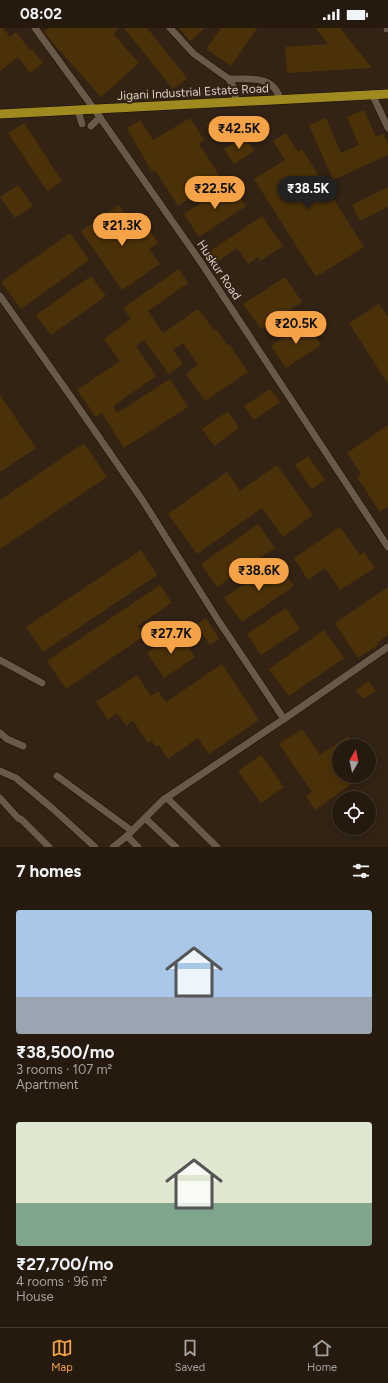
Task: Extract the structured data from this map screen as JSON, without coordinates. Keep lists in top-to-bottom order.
{
  "streets": {
    "main road": ["Jigani Industrial Estate Road"],
    "street": ["Huskur Road"]
  },
  "crossings": [
    ["Jigani Industrial Estate Road", "Huskur Road"]
  ],
  "north": "top",
  "page": {
    "status": "08:02",
    "price": [
      "₹42.5K",
      "₹22.5K",
      "₹38.5K",
      "₹21.3K",
      "₹20.5K",
      "₹38.6K",
      "₹27.7K"
    ],
    "heading": "7 homes",
    "list": [
      {
        "name": "₹38,500/mo",
        "note": "3 rooms · 107 m² · Apartment"
      },
      {
        "name": "₹27,700/mo",
        "note": "4 rooms · 96 m² · House"
      }
    ],
    "tabs": ["Map", "Saved", "Home"]
  }
}
